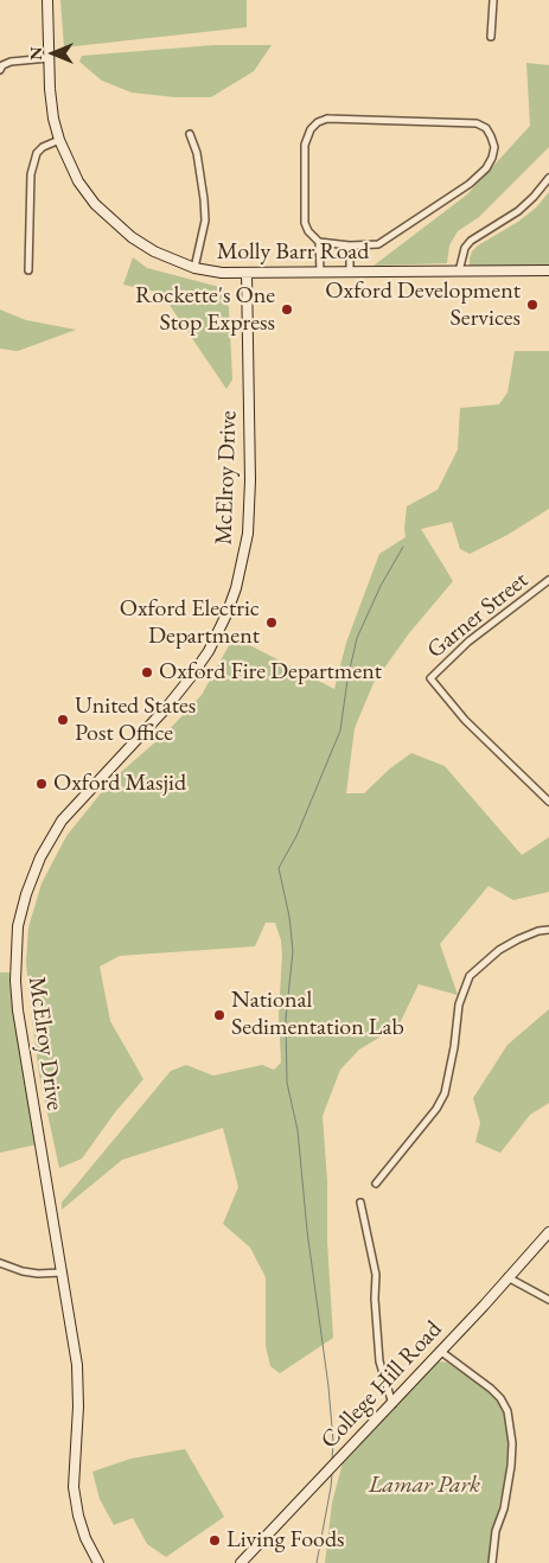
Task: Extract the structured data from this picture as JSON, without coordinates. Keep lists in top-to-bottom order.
{
  "streets": {
    "street": [
      "Molly Barr Road",
      "McElroy Drive",
      "Garner Street",
      "College Hill Road"
    ]
  },
  "crossings": [
    ["Molly Barr Road", "McElroy Drive"]
  ],
  "parks": ["Lamar Park"],
  "places": [
    "Oxford Development Services",
    "Rockette's One Stop Express",
    "Oxford Electric Department",
    "Oxford Fire Department",
    "United States Post Office",
    "Oxford Masjid",
    "National Sedimentation Lab",
    "Living Foods"
  ],
  "north": "left"
}
